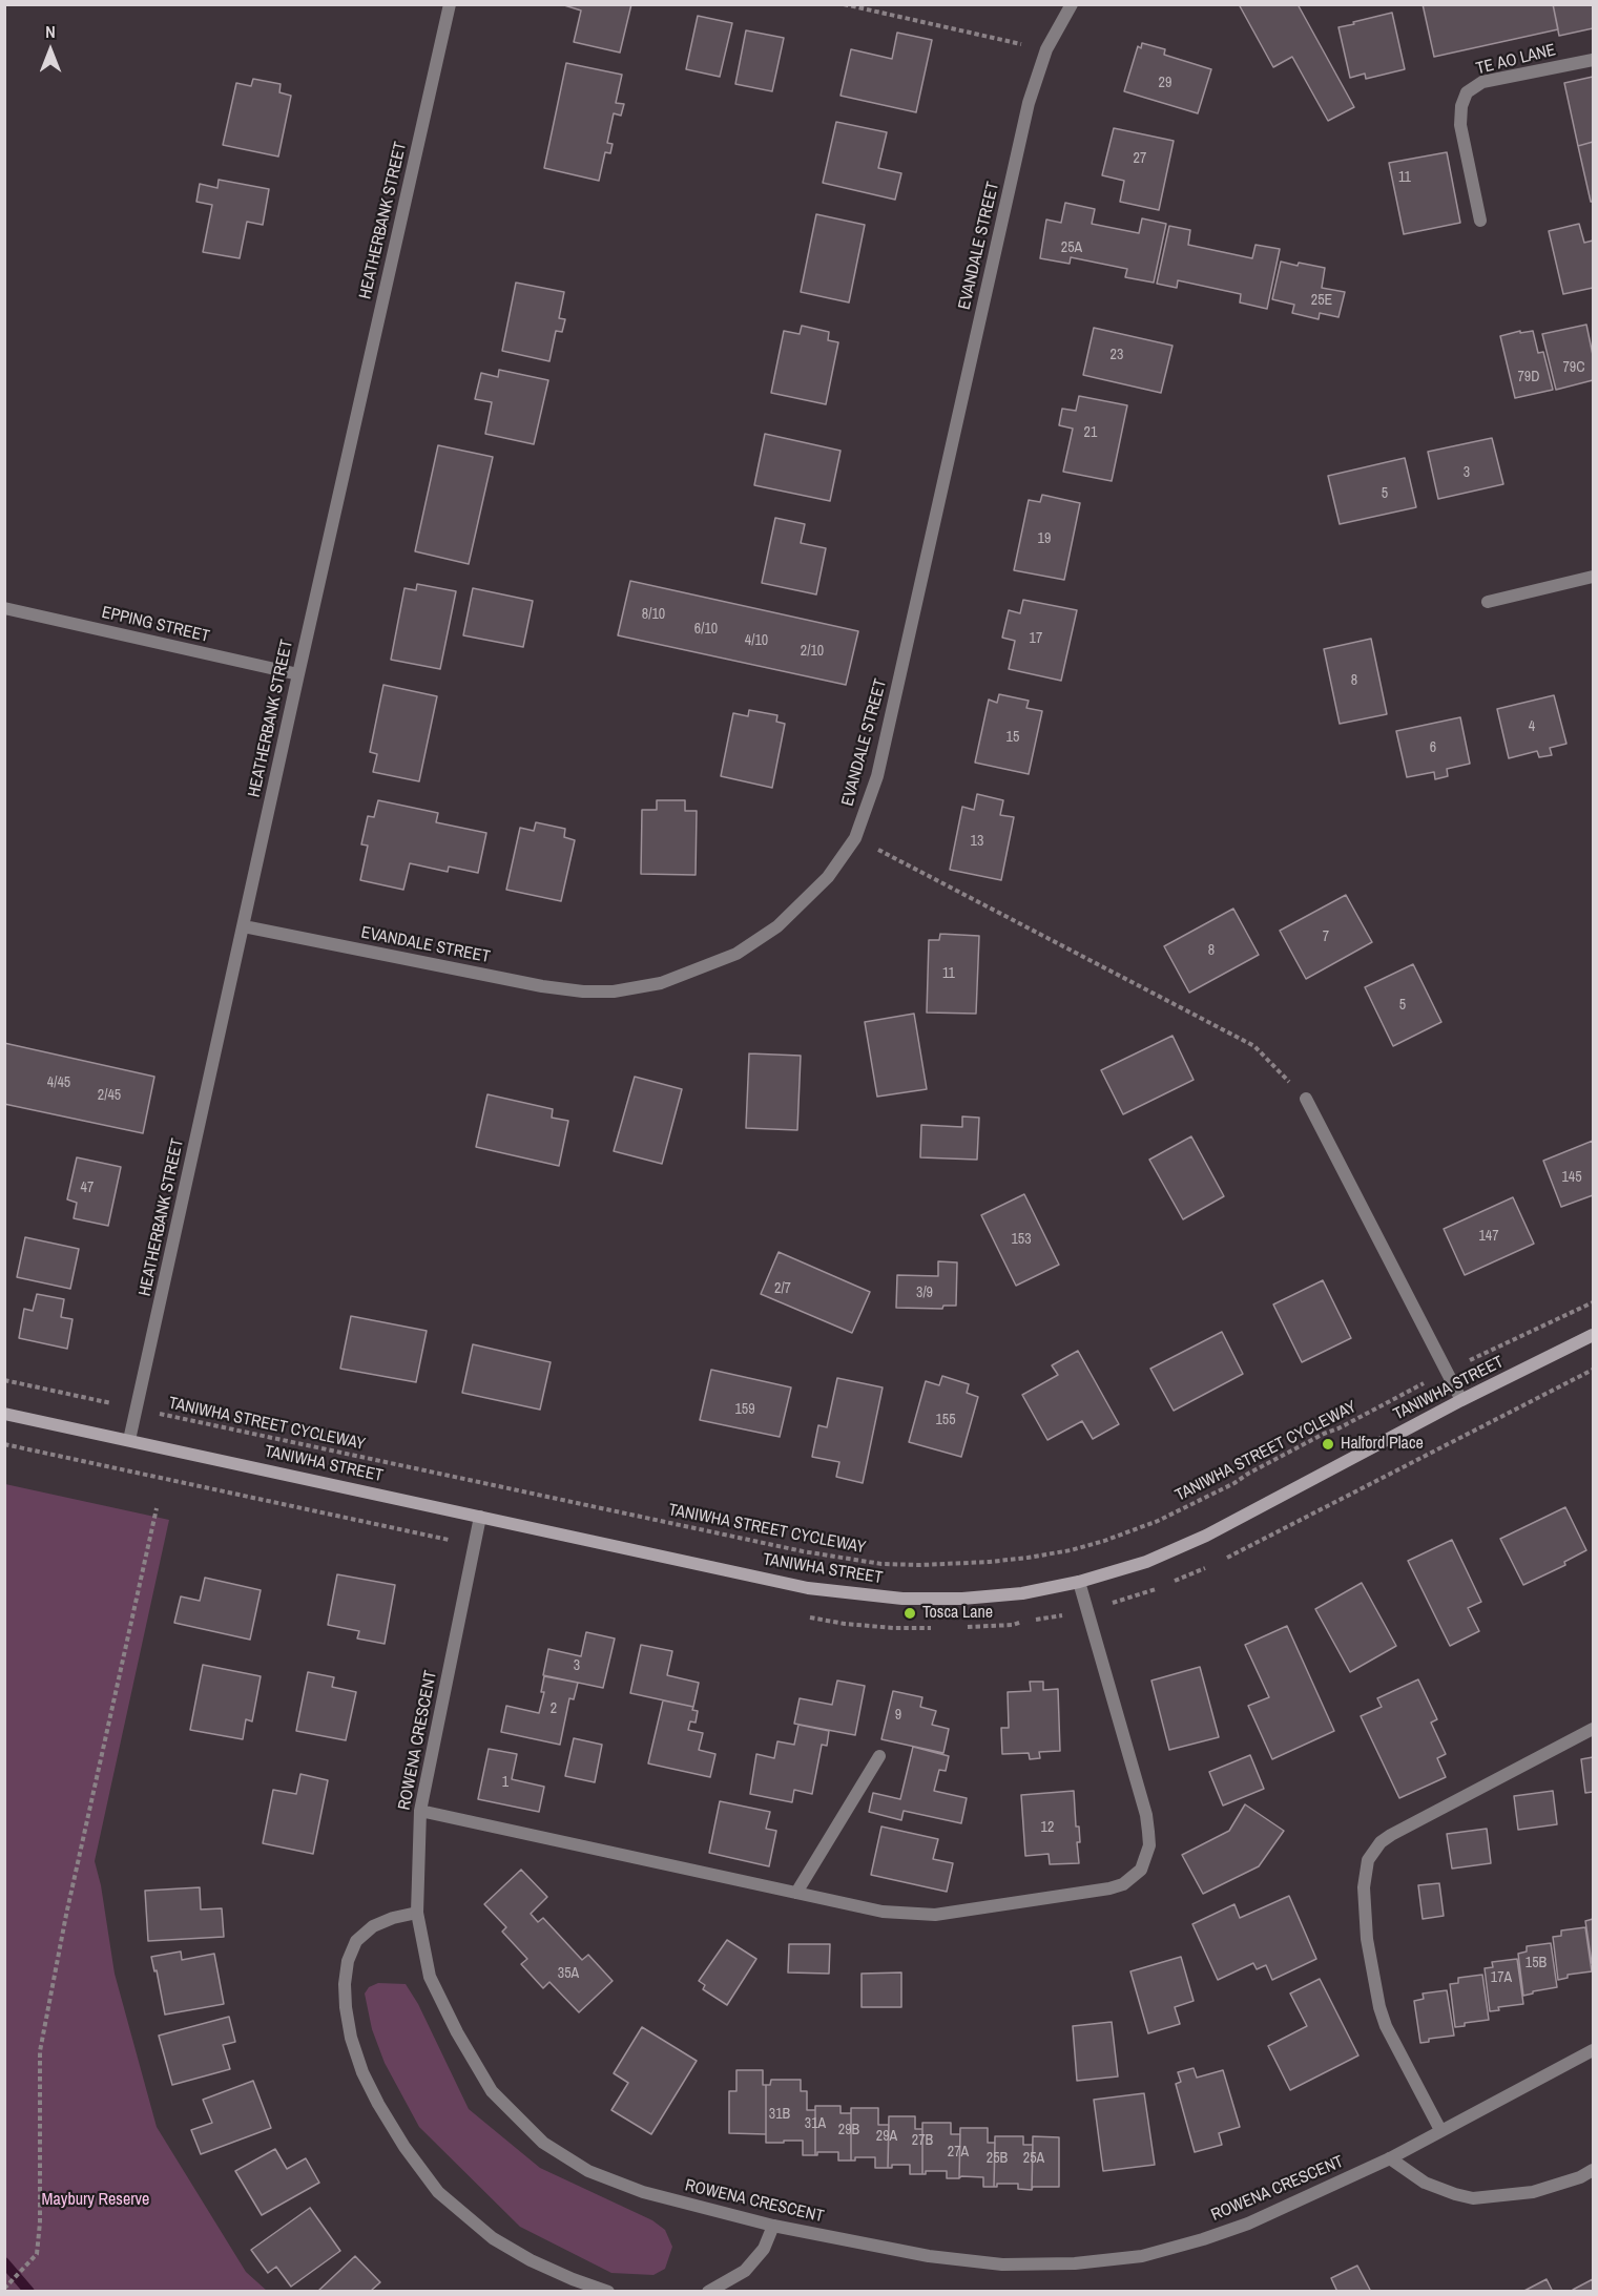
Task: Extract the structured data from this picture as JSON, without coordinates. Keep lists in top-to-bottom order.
{
  "streets": {
    "main road": ["TANIWHA STREET"],
    "street": [
      "TE AO LANE",
      "HEATHERBANK STREET",
      "EVANDALE STREET",
      "EPPING STREET",
      "ROWENA CRESCENT"
    ],
    "path": ["TANIWHA STREET CYCLEWAY"]
  },
  "crossings": [
    ["HEATHERBANK STREET", "EVANDALE STREET"],
    ["HEATHERBANK STREET", "EPPING STREET"],
    ["HEATHERBANK STREET", "TANIWHA STREET"],
    ["HEATHERBANK STREET", "TANIWHA STREET CYCLEWAY"],
    ["TANIWHA STREET", "ROWENA CRESCENT"]
  ],
  "parks": ["Maybury Reserve"],
  "places": ["Halford Place", "Tosca Lane"],
  "house_numbers": [
    "29",
    "27",
    "11",
    "25A",
    "25E",
    "23",
    "79C",
    "79D",
    "21",
    "3",
    "5",
    "19",
    "8/10",
    "6/10",
    "17",
    "4/10",
    "2/10",
    "8",
    "4",
    "15",
    "6",
    "13",
    "7",
    "8",
    "11",
    "5",
    "4/45",
    "2/45",
    "145",
    "47",
    "147",
    "153",
    "2/7",
    "3/9",
    "159",
    "155",
    "3",
    "2",
    "9",
    "1",
    "12",
    "15B",
    "35A",
    "17A",
    "31B",
    "31A",
    "29B",
    "29A",
    "27B",
    "27A",
    "25B",
    "25A"
  ],
  "north": "top"
}
